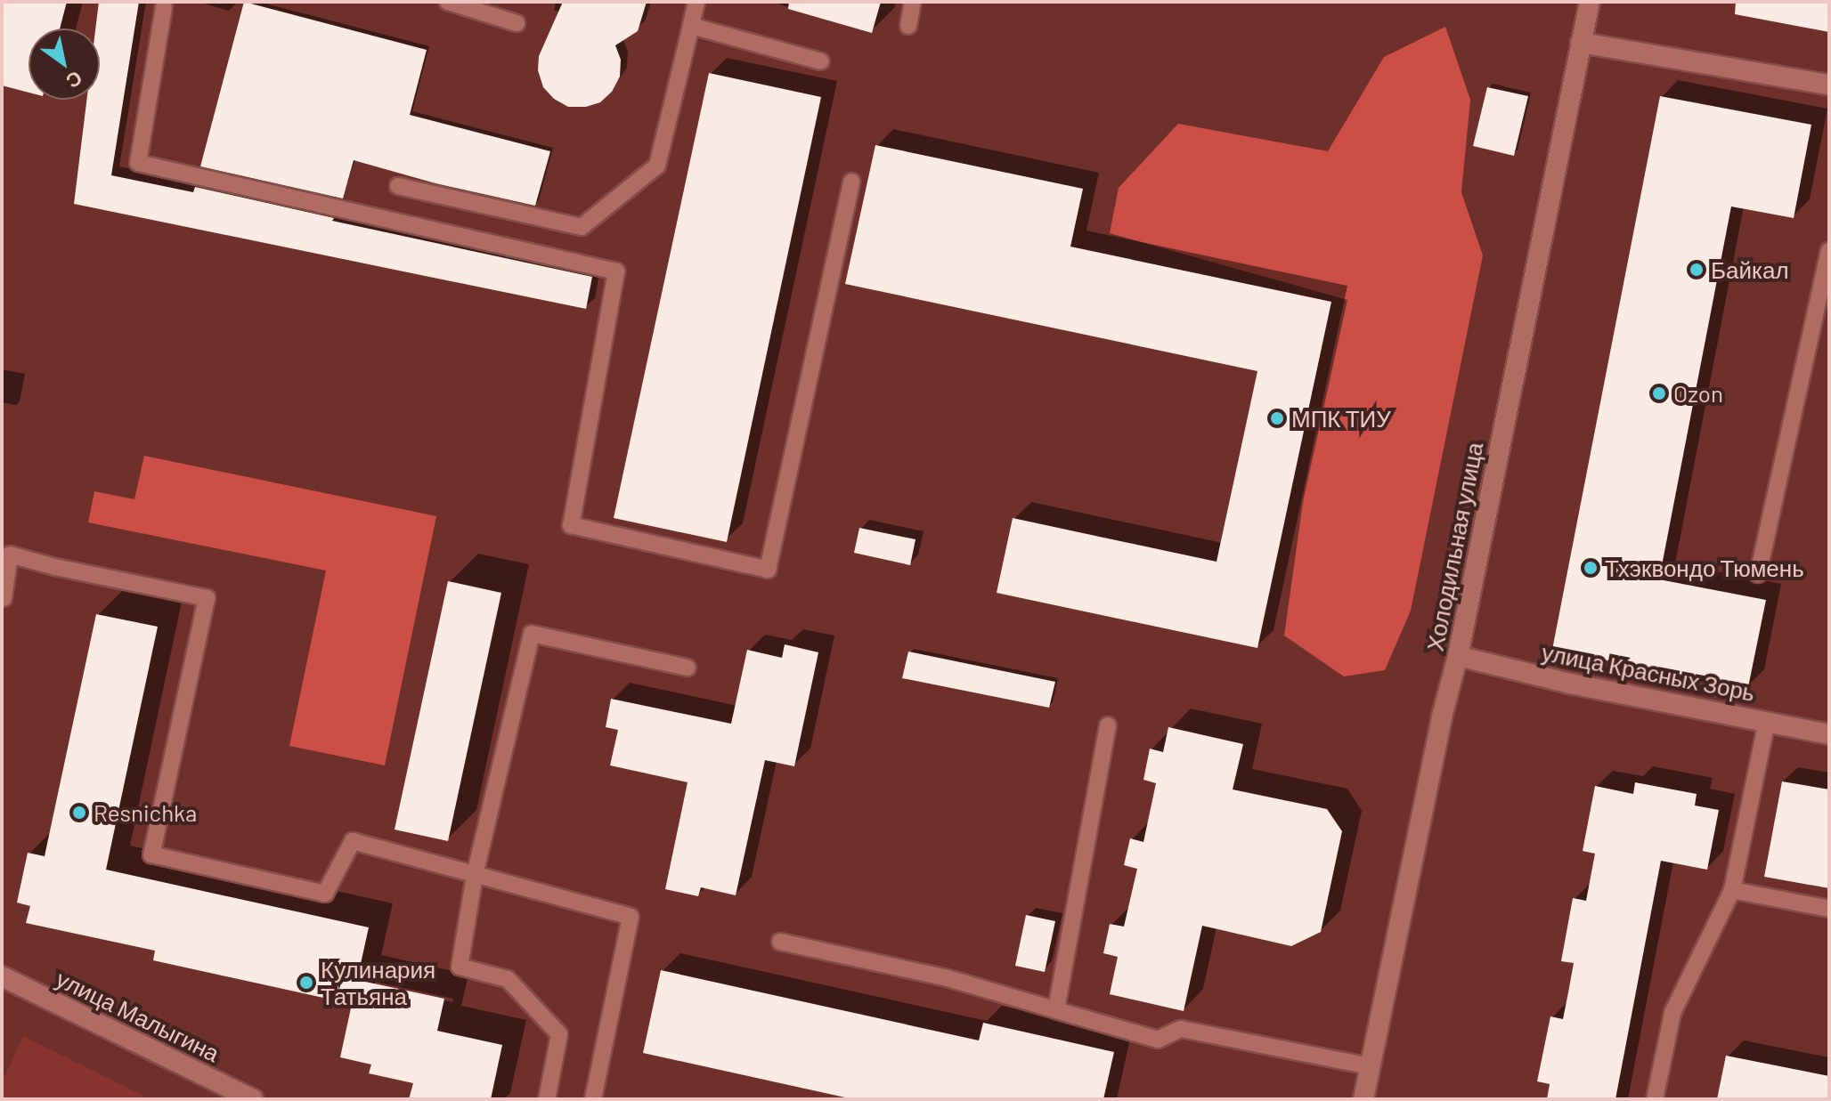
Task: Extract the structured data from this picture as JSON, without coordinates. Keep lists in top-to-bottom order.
{
  "streets": {
    "street": ["Холодильная улица", "улица Красных Зорь", "улица Малыгина"]
  },
  "crossings": [
    ["Холодильная улица", "улица Красных Зорь"]
  ],
  "places": [
    "Байкал",
    "Ozon",
    "МПК ТИУ",
    "Тхэквондо Тюмень",
    "Resnichka",
    "Кулинария Татьяна"
  ],
  "north": "bottom right"
}
